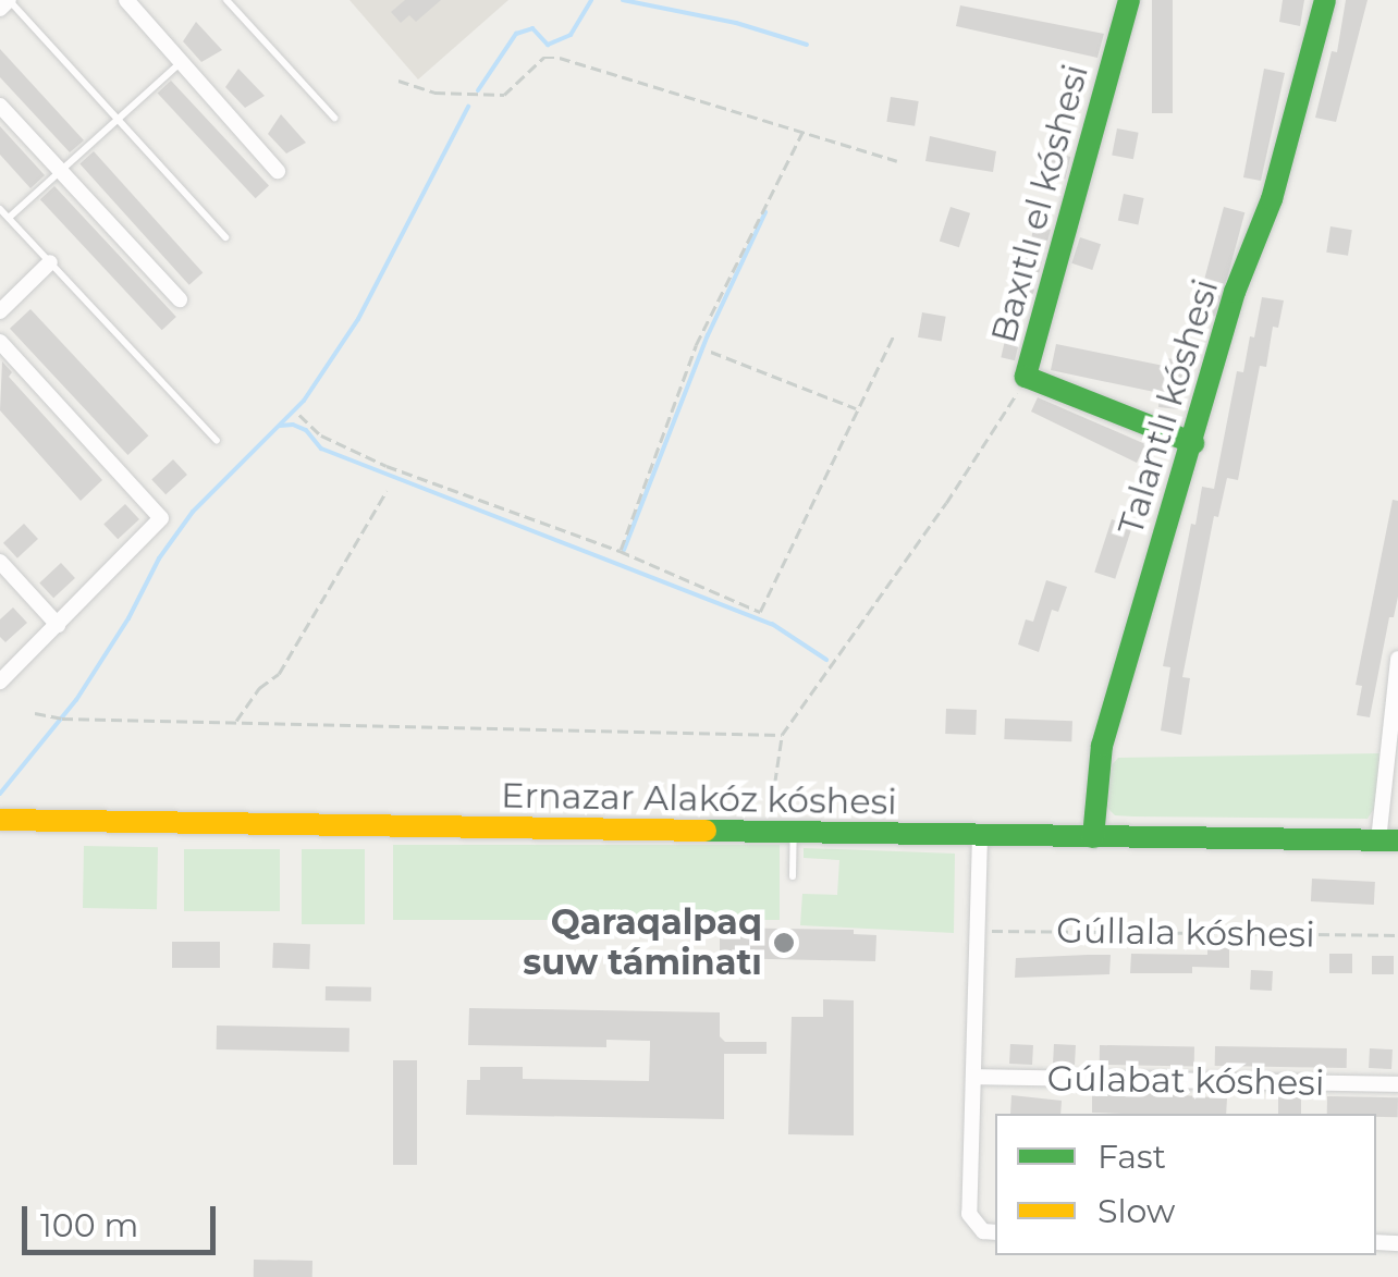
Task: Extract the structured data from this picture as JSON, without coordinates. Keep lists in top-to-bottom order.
{
  "streets": {
    "street": [
      "Baxıtlı el kóshesi",
      "Talantlı kóshesi",
      "Ernazar Alakóz kóshesi",
      "Gúlabat kóshesi"
    ],
    "path": ["Gúllala kóshesi"]
  },
  "crossings": [
    ["Baxıtlı el kóshesi", "Talantlı kóshesi"],
    ["Talantlı kóshesi", "Ernazar Alakóz kóshesi"]
  ],
  "places": ["Qaraqalpaq suw táminatı"],
  "legend": ["Fast", "Slow"],
  "scale_bar": "100 m"
}
